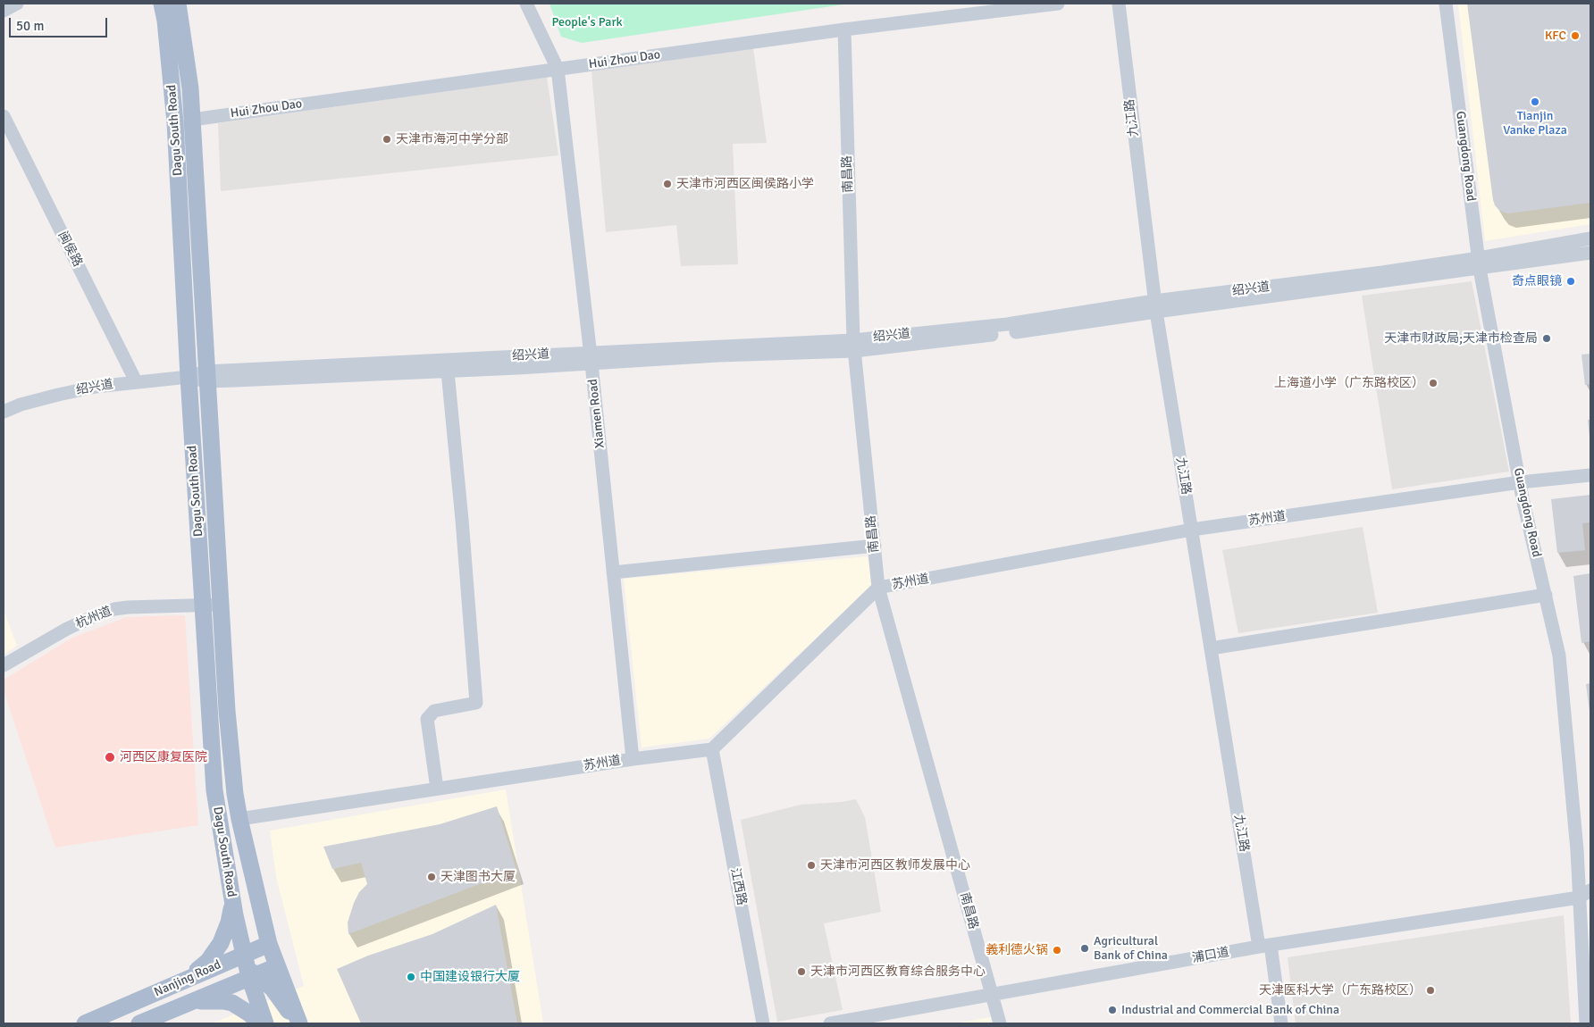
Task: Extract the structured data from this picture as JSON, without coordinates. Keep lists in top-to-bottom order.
{
  "streets": {
    "main road": ["Dagu South Road", "Nanjing Road"],
    "street": [
      "Hui Zhou Dao",
      "九江路",
      "Guangdong Road",
      "南昌路",
      "闽侯路",
      "绍兴道",
      "Xiamen Road",
      "苏州道",
      "杭州道",
      "江西路",
      "浦口道"
    ]
  },
  "crossings": [
    ["Hui Zhou Dao", "Dagu South Road"],
    ["Hui Zhou Dao", "南昌路"],
    ["Hui Zhou Dao", "Xiamen Road"],
    ["九江路", "绍兴道"],
    ["九江路", "苏州道"],
    ["九江路", "浦口道"],
    ["Dagu South Road", "绍兴道"],
    ["Dagu South Road", "苏州道"],
    ["Dagu South Road", "杭州道"],
    ["Dagu South Road", "Nanjing Road"],
    ["Guangdong Road", "绍兴道"],
    ["Guangdong Road", "苏州道"],
    ["Guangdong Road", "浦口道"],
    ["南昌路", "绍兴道"],
    ["南昌路", "苏州道"],
    ["南昌路", "浦口道"],
    ["闽侯路", "绍兴道"],
    ["绍兴道", "Xiamen Road"],
    ["Xiamen Road", "苏州道"],
    ["苏州道", "江西路"]
  ],
  "parks": ["People's Park"],
  "places": [
    "KFC",
    "Tianjin Vanke Plaza",
    "天津市海河中学分部",
    "天津市河西区闽侯路小学",
    "奇点眼镜",
    "天津市财政局;天津市检查局",
    "上海道小学（广东路校区）",
    "河西区康复医院",
    "天津市河西区教师发展中心",
    "天津图书大厦",
    "Agricultural Bank of China",
    "義利德火锅",
    "天津市河西区教育综合服务中心",
    "中国建设银行大厦",
    "天津医科大学（广东路校区）",
    "Industrial and Commercial Bank of China"
  ],
  "scale_bar": "50 m"
}
